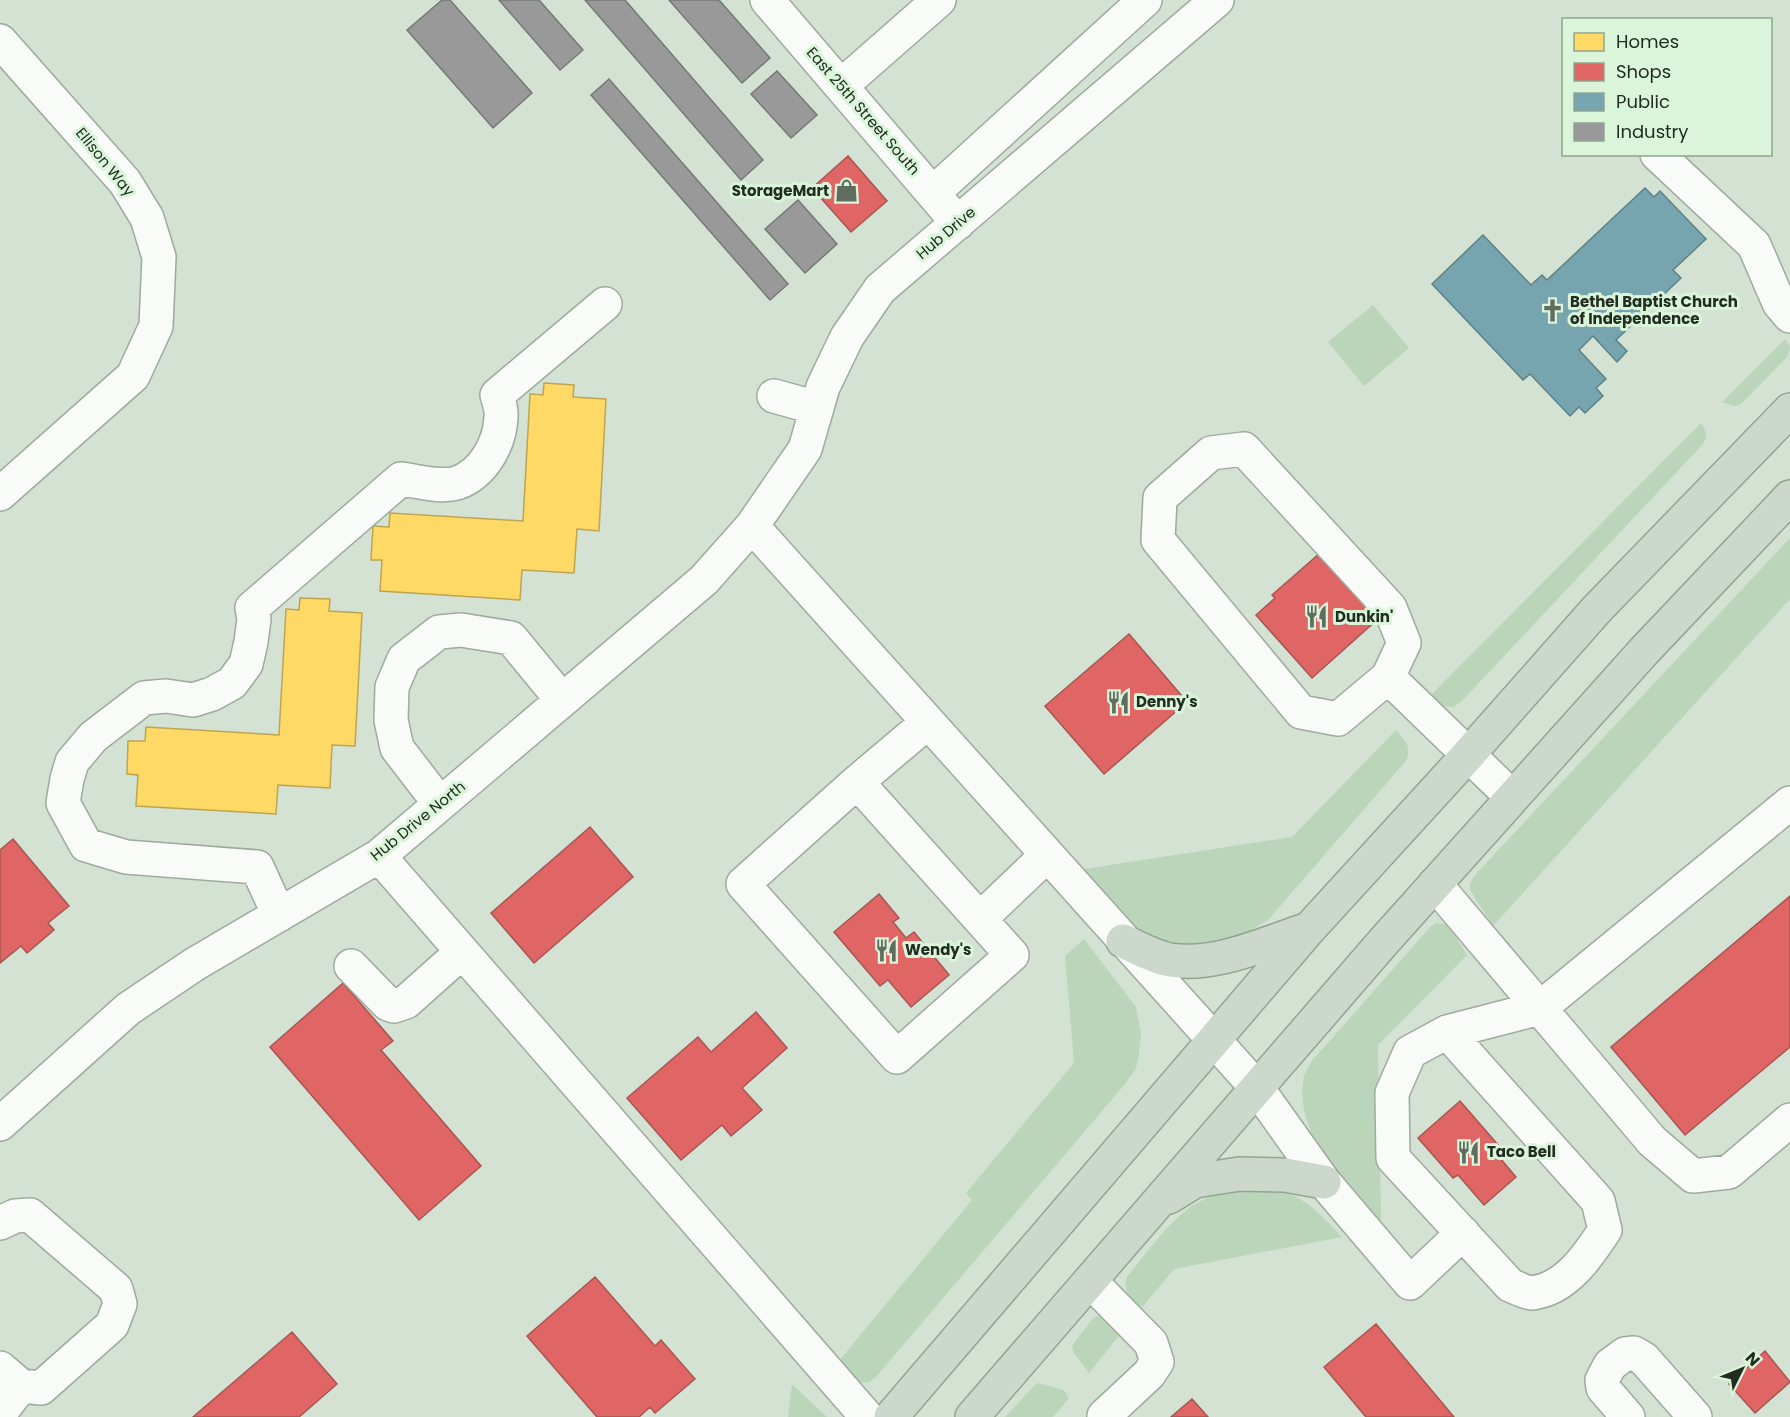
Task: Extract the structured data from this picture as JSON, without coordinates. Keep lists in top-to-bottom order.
{
  "streets": {
    "street": [
      "East 25th Street South",
      "Ellison Way",
      "Hub Drive",
      "Hub Drive North"
    ]
  },
  "crossings": [
    ["East 25th Street South", "Hub Drive"],
    ["Hub Drive", "Hub Drive North"]
  ],
  "places": {
    "shop": ["StorageMart"],
    "church": ["Bethel Baptist Church of Independence"],
    "restaurant": [
      "Dunkin'",
      "Denny's",
      "Wendy's",
      "Taco Bell"
    ]
  },
  "legend": [
    "Homes",
    "Shops",
    "Public",
    "Industry"
  ],
  "north": "top right"
}
